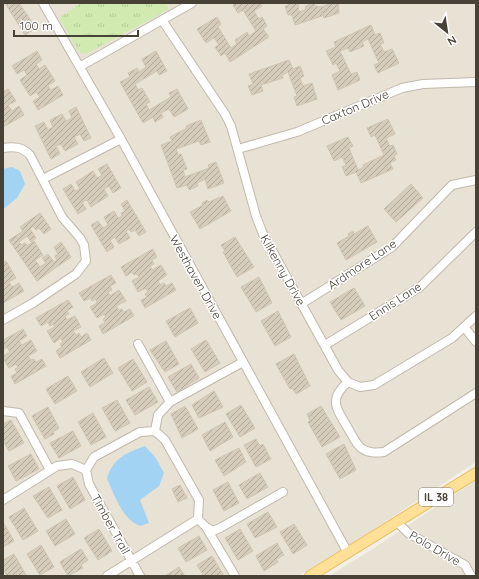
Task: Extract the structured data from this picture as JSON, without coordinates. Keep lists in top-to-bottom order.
{
  "streets": {
    "main road": ["IL 38"],
    "street": [
      "Caxton Drive",
      "Ardmore Lane",
      "Kilkenny Drive",
      "Westhaven Drive",
      "Ennis Lane",
      "Timber Trail",
      "Polo Drive"
    ]
  },
  "crossings": [
    ["Caxton Drive", "Kilkenny Drive"],
    ["Ardmore Lane", "Kilkenny Drive"],
    ["Kilkenny Drive", "Ennis Lane"],
    ["Westhaven Drive", "IL 38"],
    ["IL 38", "Polo Drive"]
  ],
  "scale_bar": "100 m",
  "north": "bottom right"
}
